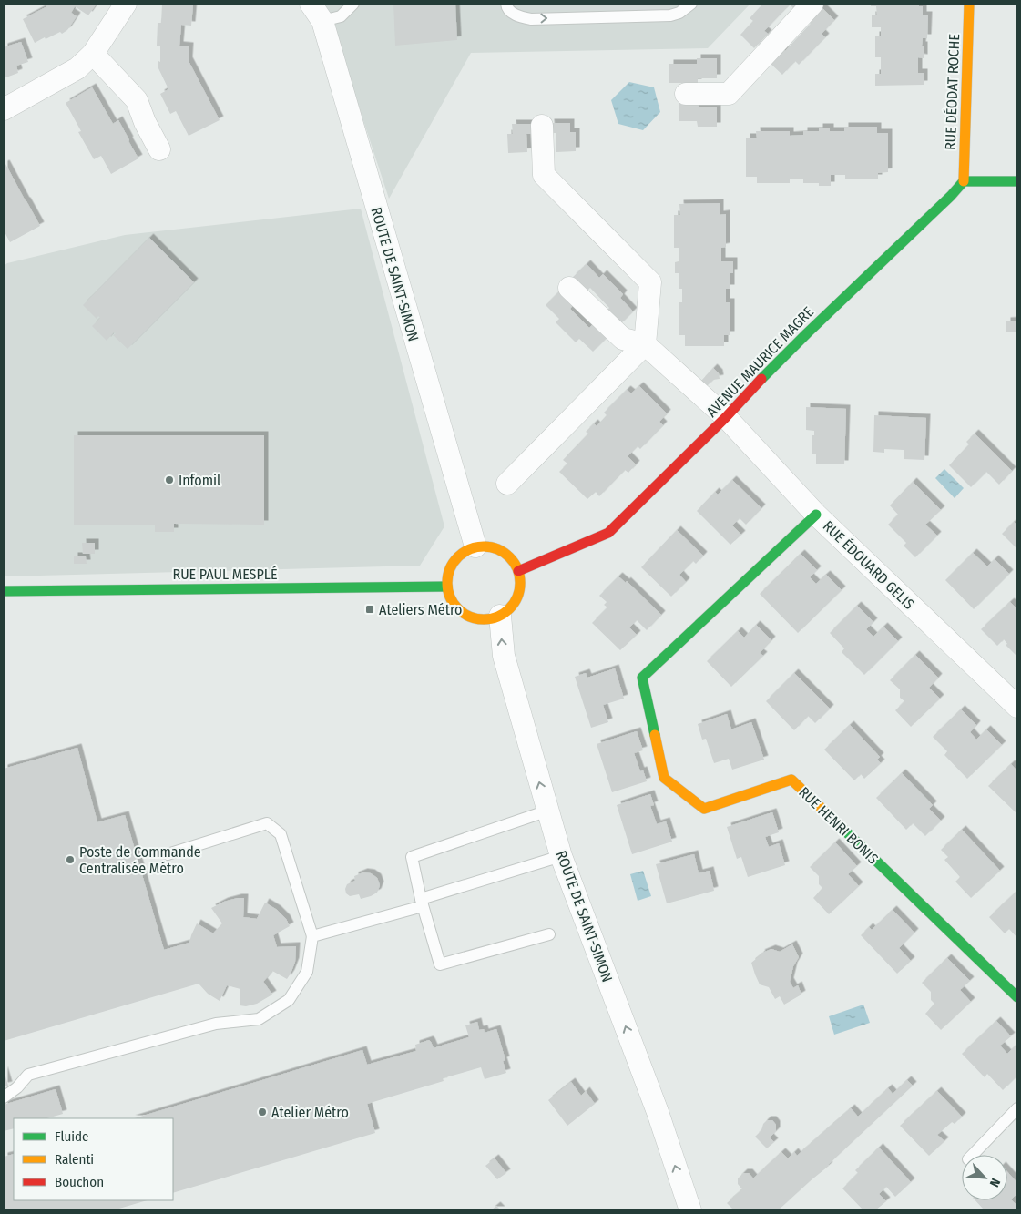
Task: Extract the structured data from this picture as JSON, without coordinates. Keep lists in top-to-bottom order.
{
  "streets": {
    "street": [
      "RUE DÉODAT ROCHE",
      "ROUTE DE SAINT-SIMON",
      "AVENUE MAURICE MAGRE",
      "RUE ÉDOUARD GELIS",
      "RUE PAUL MESPLÉ",
      "RUE HENRI BONIS"
    ]
  },
  "crossings": [
    ["RUE DÉODAT ROCHE", "AVENUE MAURICE MAGRE"],
    ["ROUTE DE SAINT-SIMON", "AVENUE MAURICE MAGRE"],
    ["ROUTE DE SAINT-SIMON", "RUE PAUL MESPLÉ"],
    ["AVENUE MAURICE MAGRE", "RUE ÉDOUARD GELIS"],
    ["AVENUE MAURICE MAGRE", "RUE PAUL MESPLÉ"],
    ["RUE ÉDOUARD GELIS", "RUE HENRI BONIS"]
  ],
  "one_way": ["ROUTE DE SAINT-SIMON"],
  "places": {
    "other": ["Infomil", "Poste de Commande Centralisée Métro", "Atelier Métro"],
    "transit": ["Ateliers Métro"]
  },
  "legend": ["Fluide", "Ralenti", "Bouchon"],
  "north": "bottom right"
}
